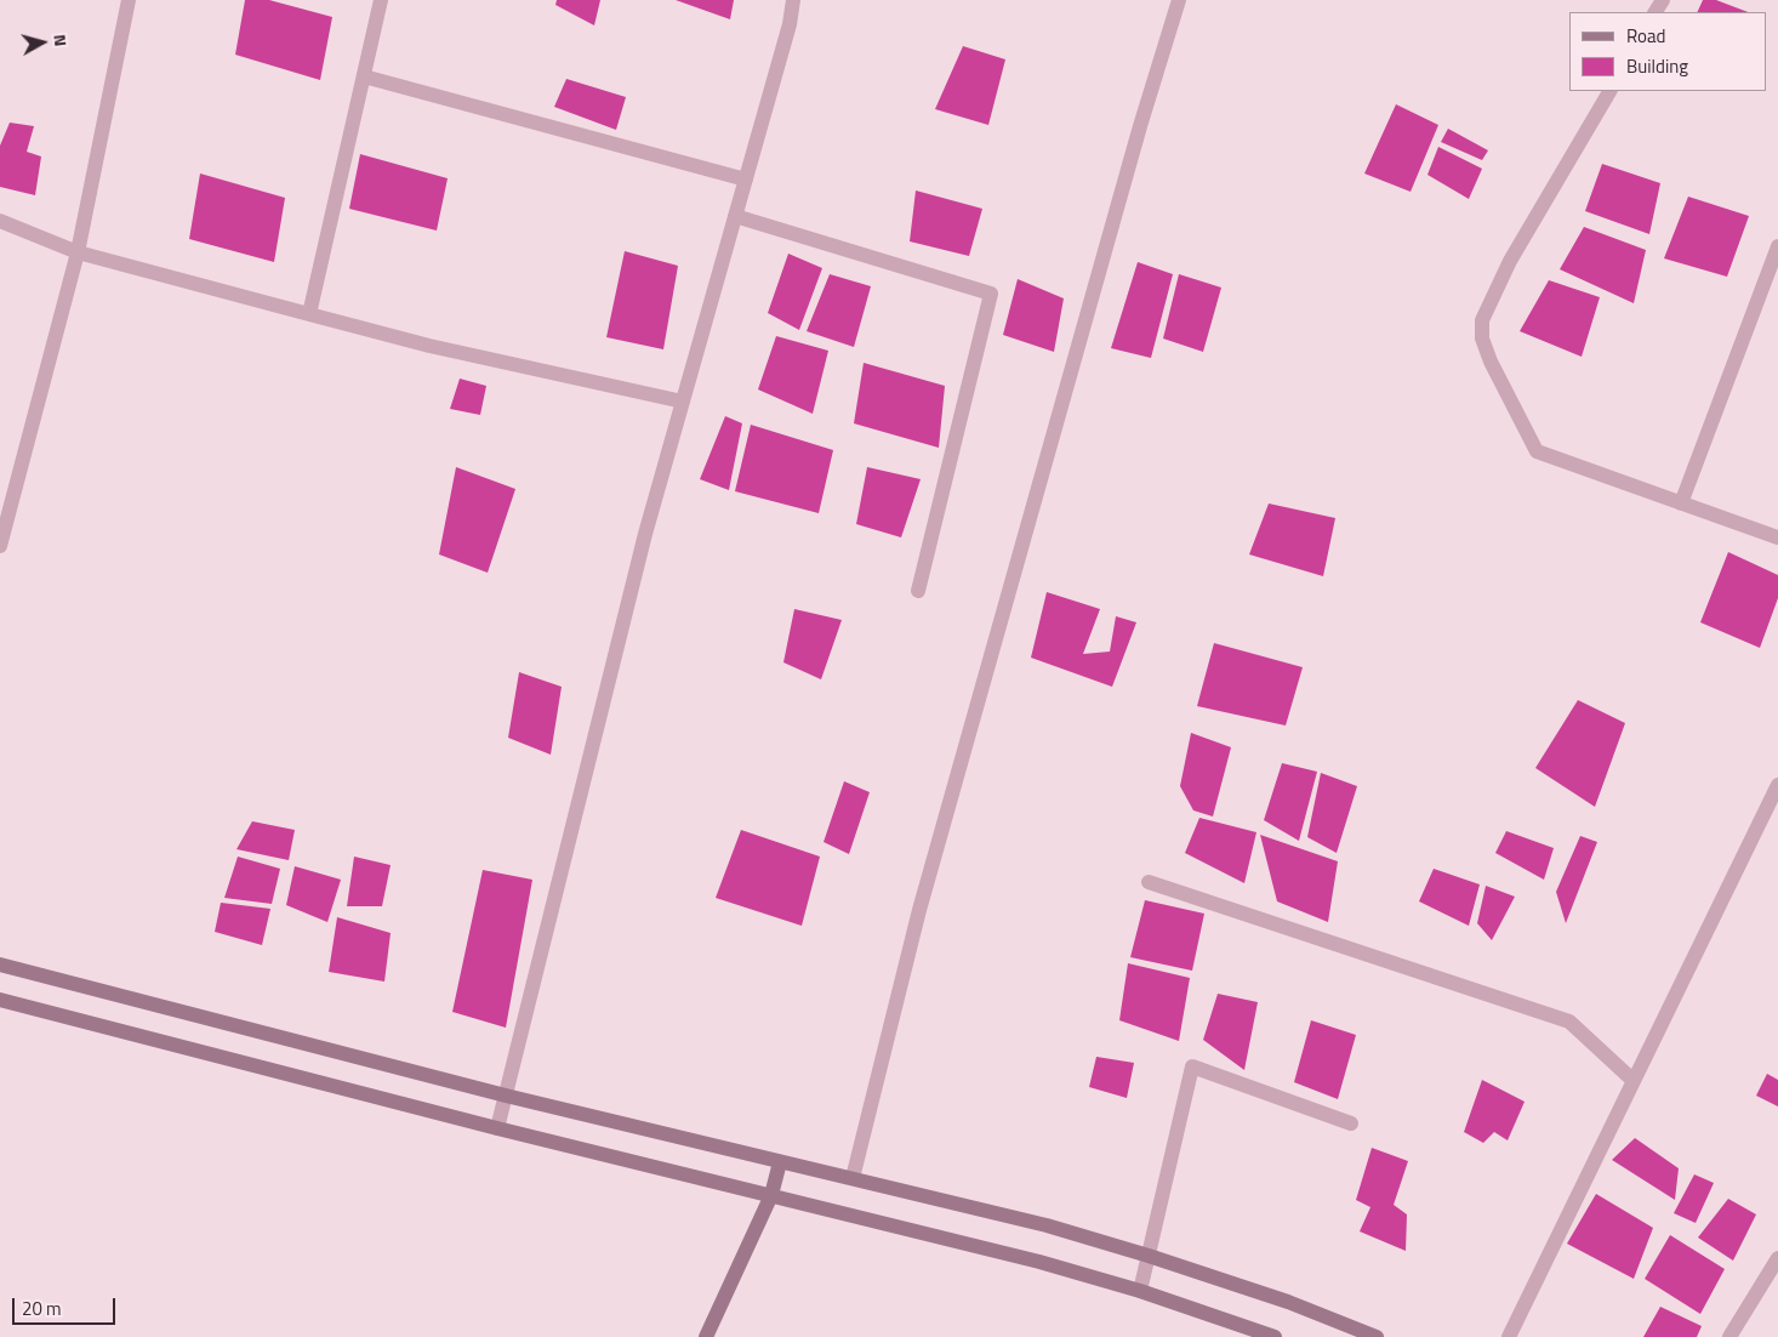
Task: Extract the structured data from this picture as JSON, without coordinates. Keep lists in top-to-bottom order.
{
  "legend": ["Road", "Building"],
  "scale_bar": "20 m",
  "north": "right"
}
